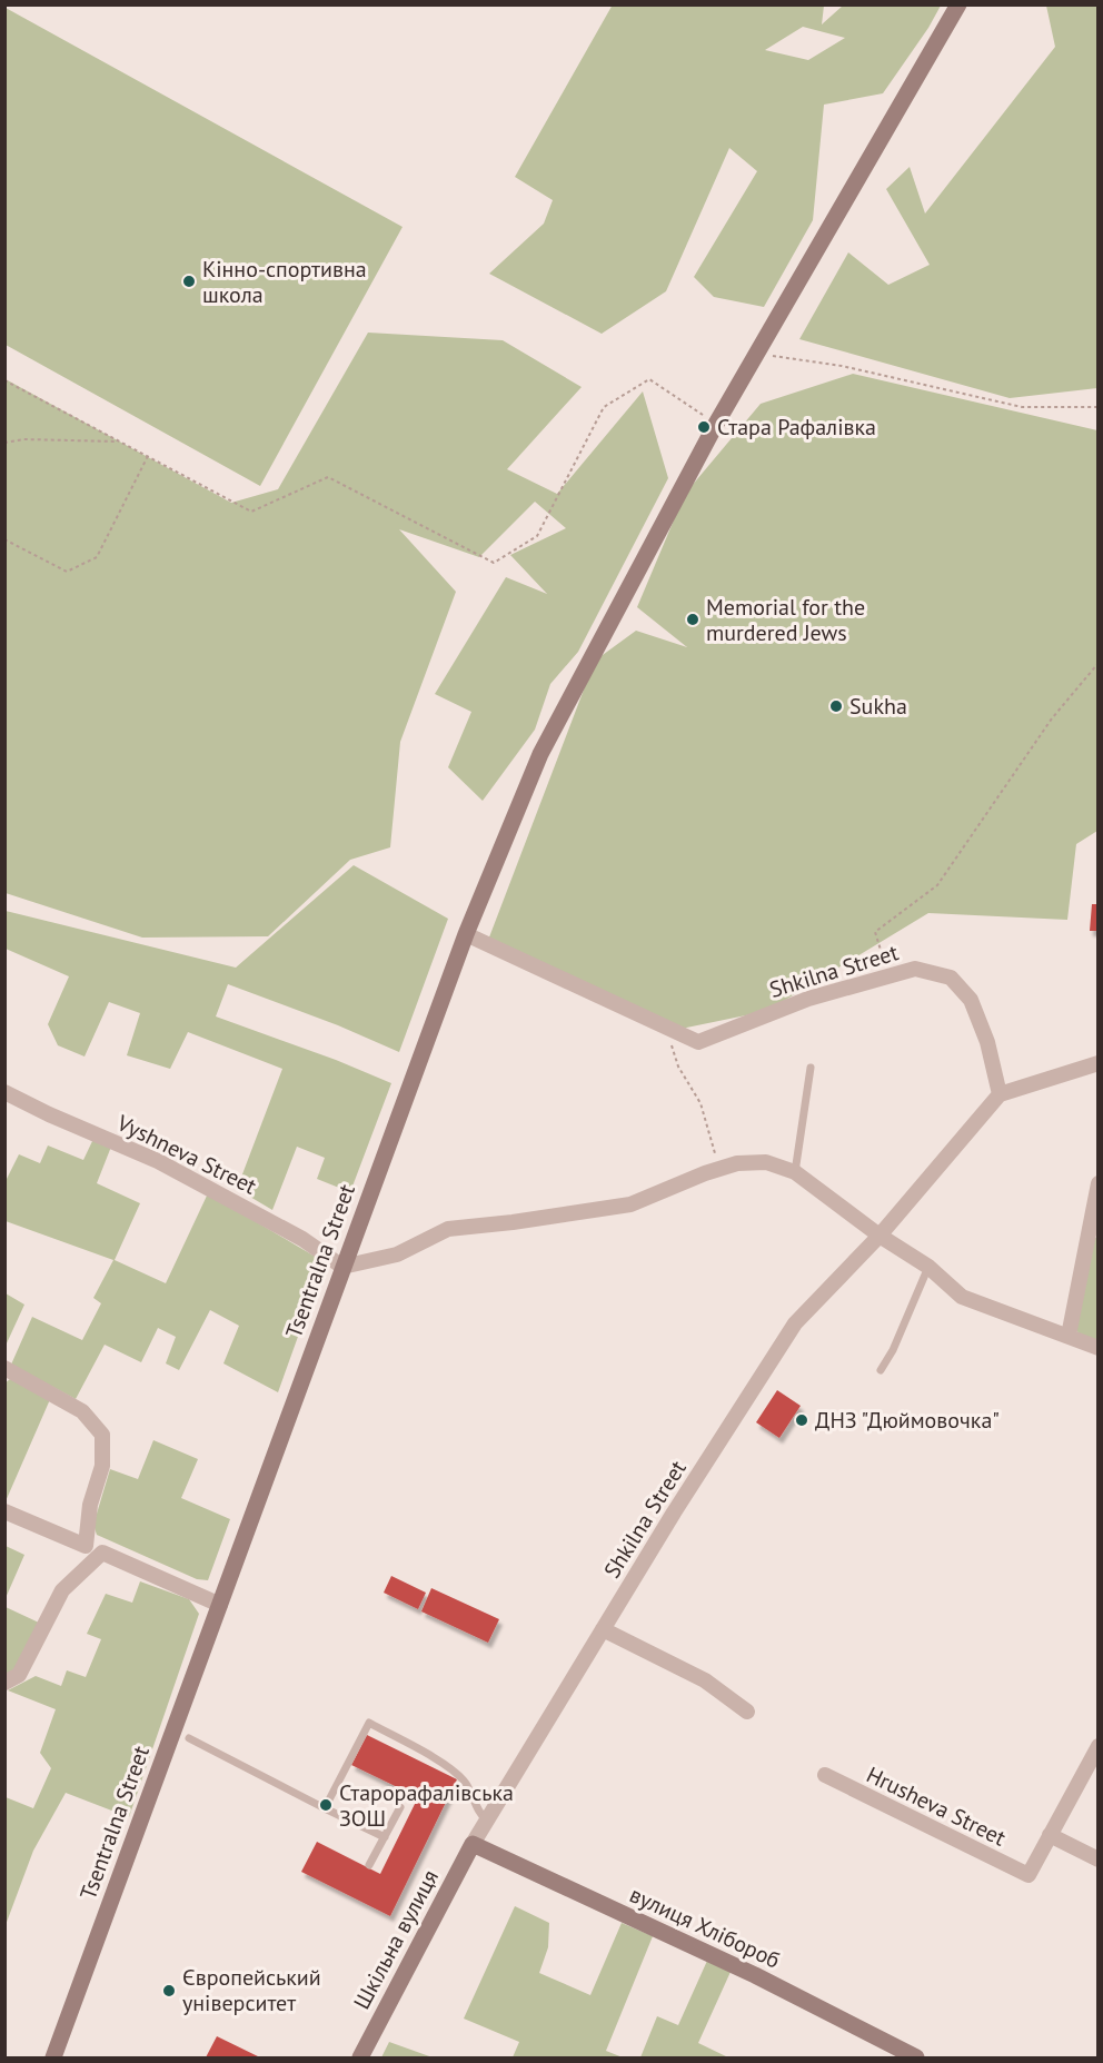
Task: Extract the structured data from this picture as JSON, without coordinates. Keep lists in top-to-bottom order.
{
  "streets": {
    "main road": ["Tsentralna Street", "вулиця Хлібороб", "Шкільна вулиця"],
    "street": ["Shkilna Street", "Vyshneva Street", "Hrusheva Street"]
  },
  "crossings": [
    ["Shkilna Street", "вулиця Хлібороб"],
    ["Shkilna Street", "Шкільна вулиця"],
    ["Vyshneva Street", "Tsentralna Street"],
    ["вулиця Хлібороб", "Шкільна вулиця"]
  ],
  "places": [
    "Кінно-спортивна школа",
    "Стара Рафалівка",
    "Memorial for the murdered Jews",
    "Sukha",
    "ДНЗ \"Дюймовочка\"",
    "Старорафалівська ЗОШ",
    "Європейський університет"
  ]
}
